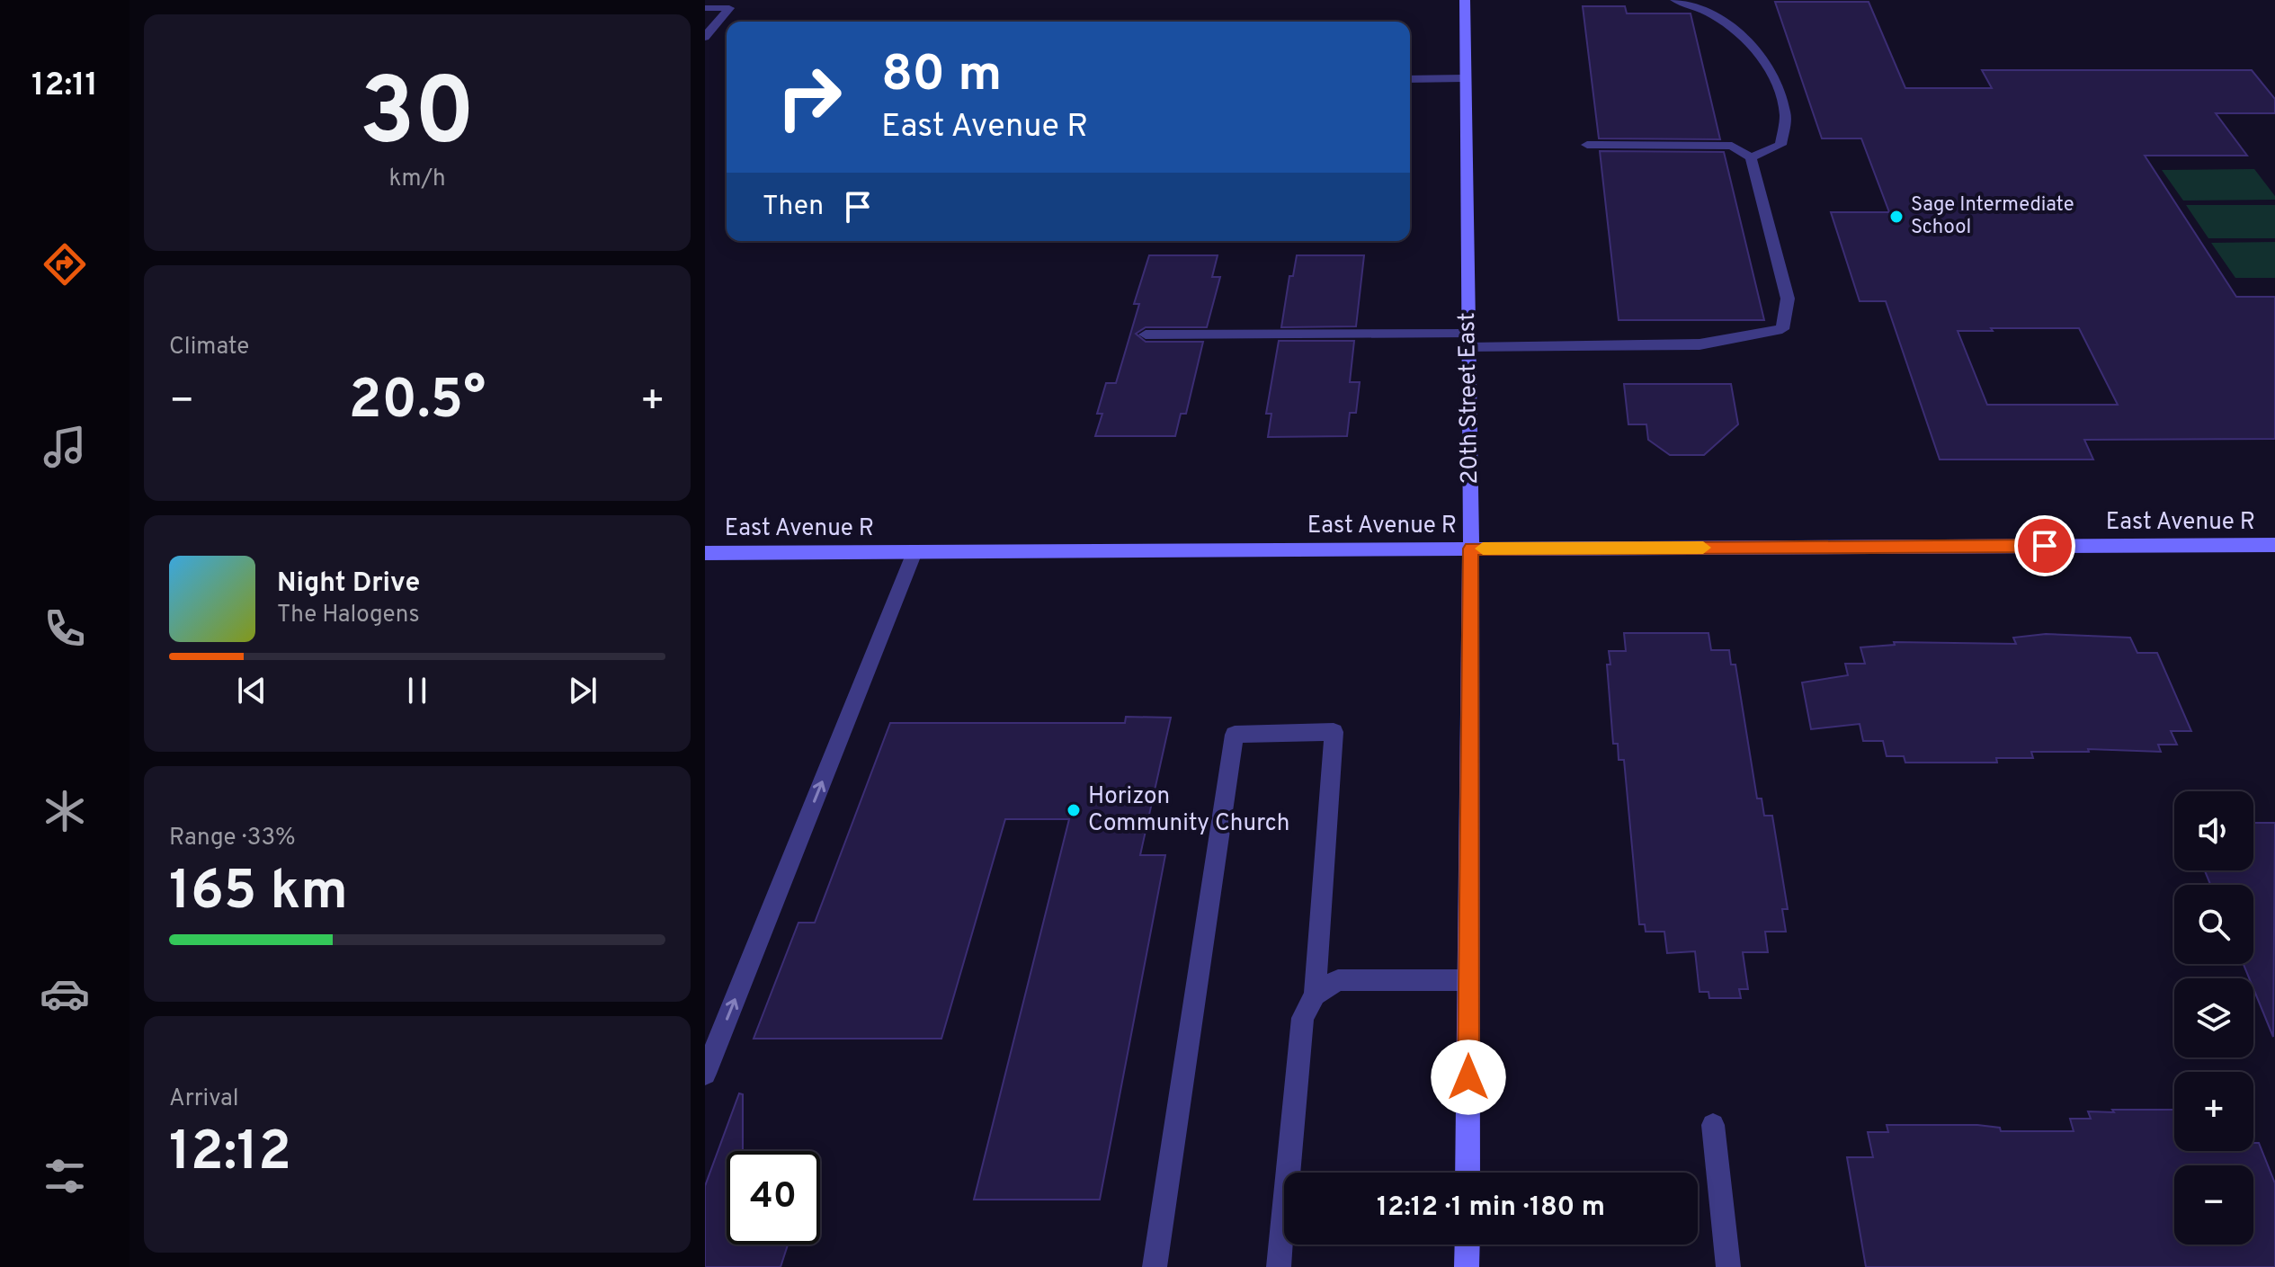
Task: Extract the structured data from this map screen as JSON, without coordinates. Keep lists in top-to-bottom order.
{
  "streets": {
    "street": ["20th Street East", "East Avenue R"]
  },
  "crossings": [
    ["20th Street East", "East Avenue R"]
  ],
  "places": ["Sage Intermediate School", "Horizon Community Church"],
  "page": {
    "tabs": "12:11",
    "tile": [
      ["30", "km/h"],
      "Climate",
      ["Range · 33%", "165 km"],
      ["Arrival", "12:12"]
    ],
    "turn": ["80 m", "East Avenue R"],
    "then": "Then",
    "heat": ["−", "20.5°", "+"],
    "song": ["Night Drive", "The Halogens"],
    "map_buttons": ["+", "−"],
    "limit": "40",
    "trip": "12:12 · 1 min · 180 m"
  }
}
